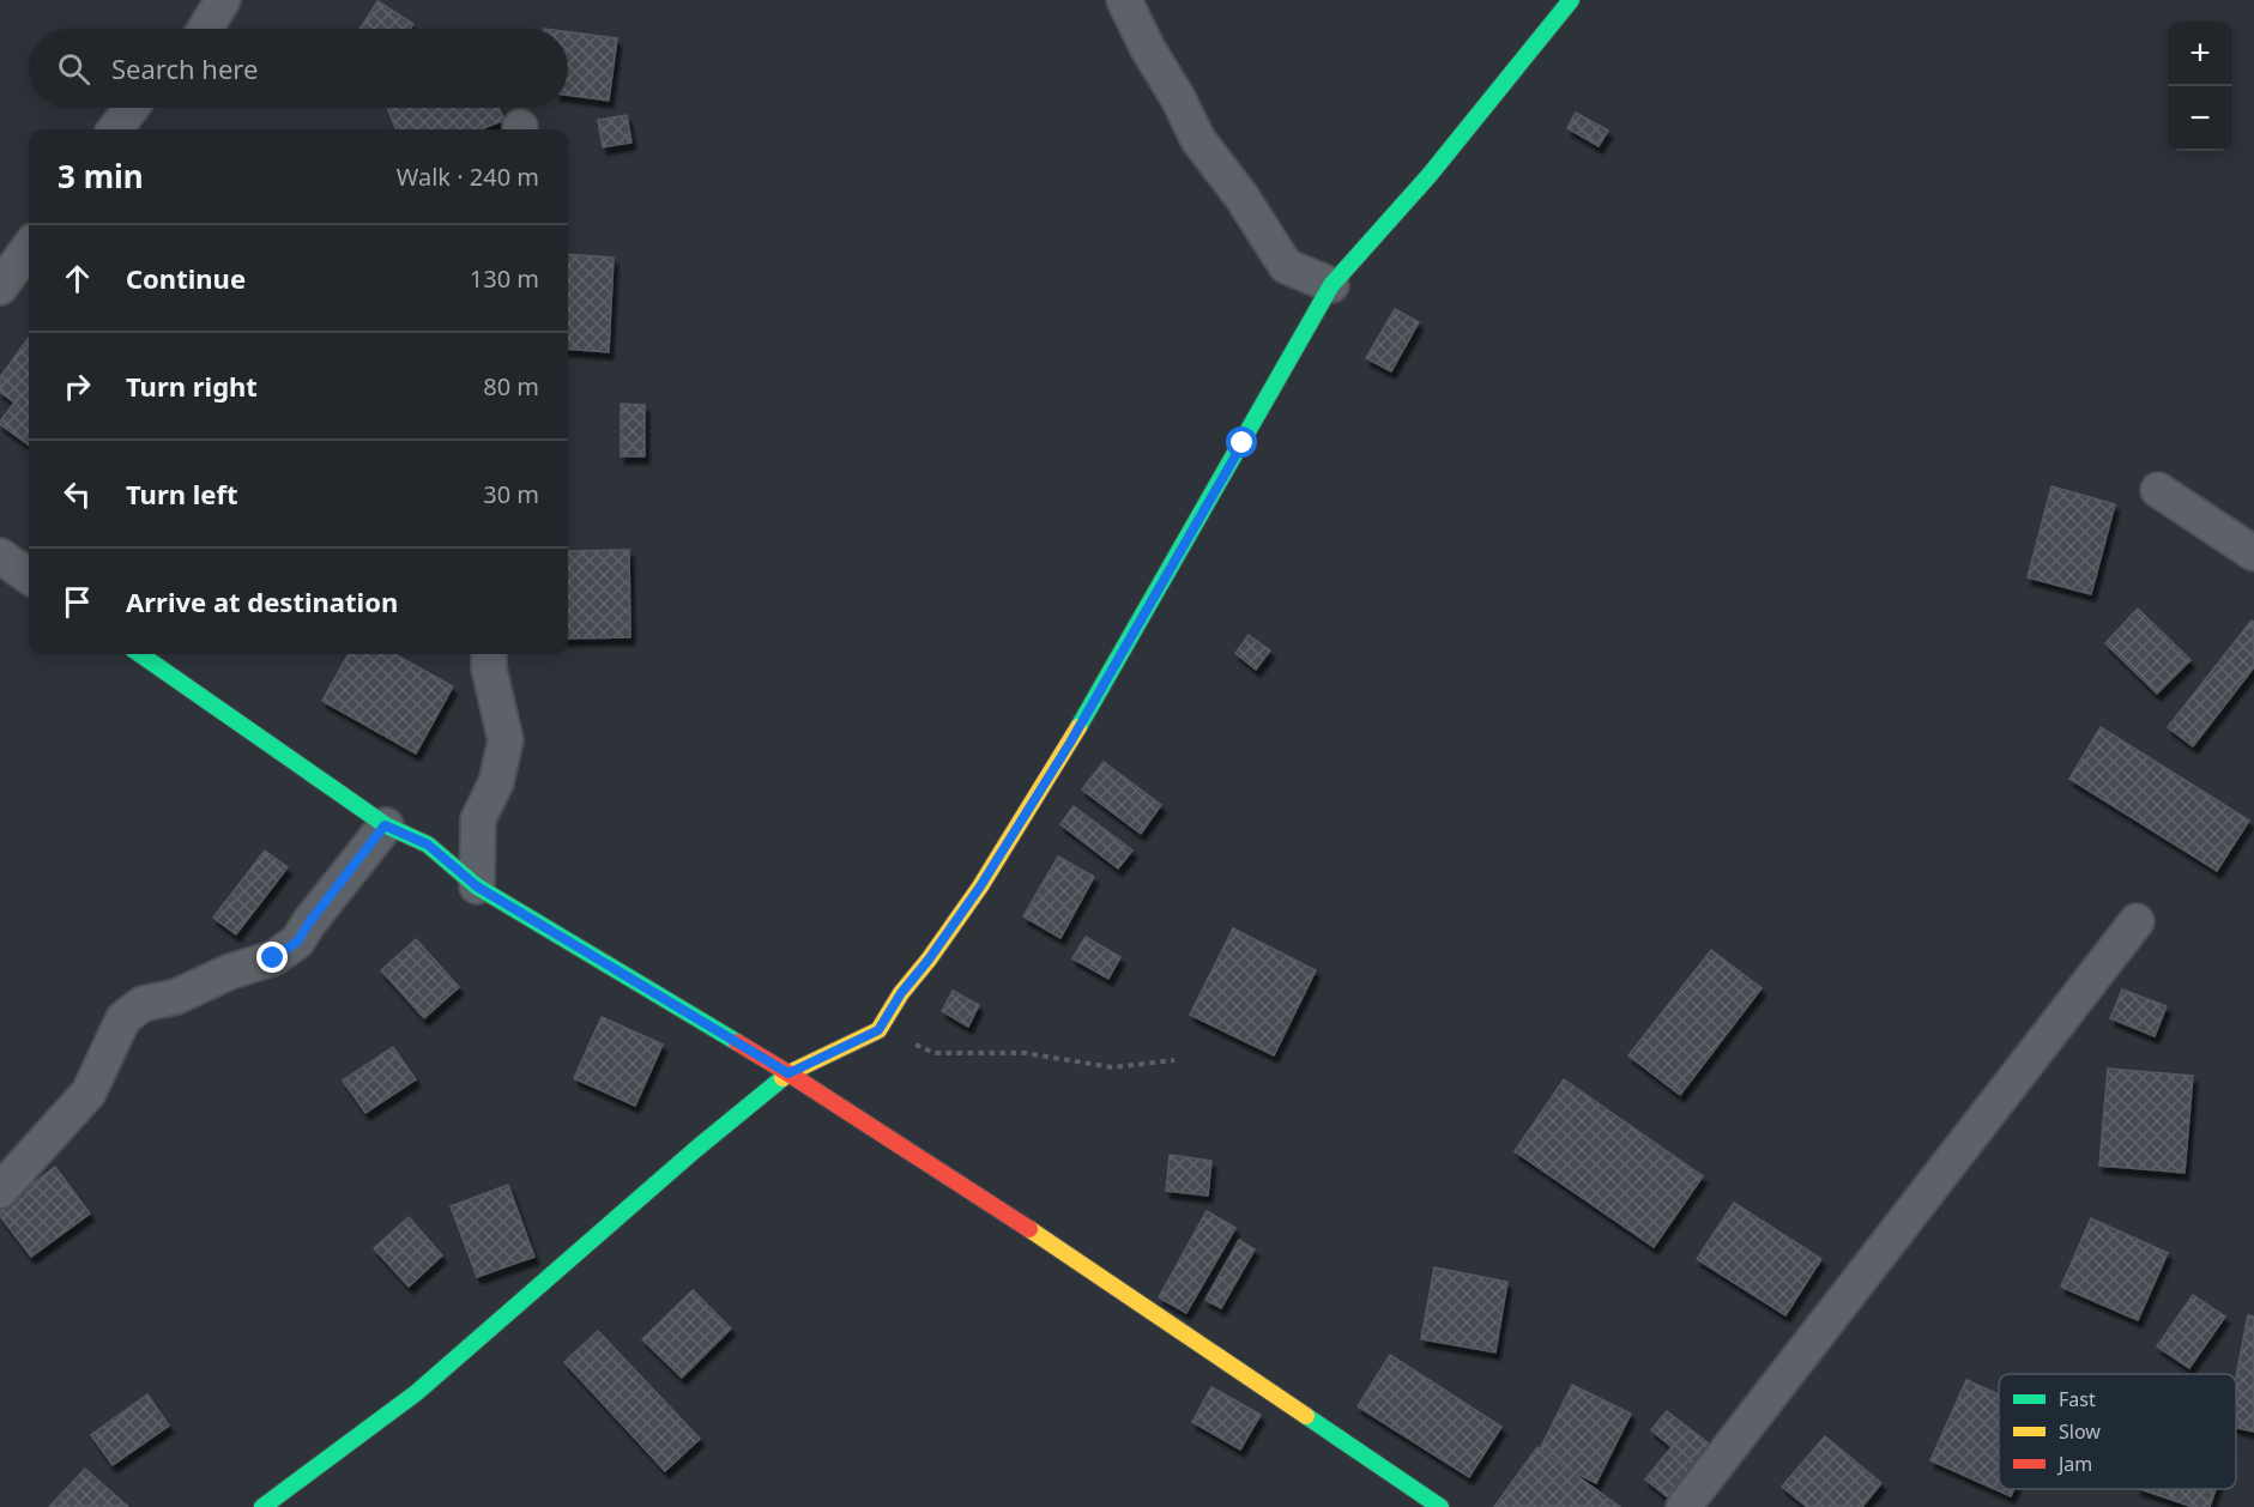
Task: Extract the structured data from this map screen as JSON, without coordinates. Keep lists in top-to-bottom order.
{
  "legend": ["Fast", "Slow", "Jam"],
  "page": {
    "map_buttons": ["+", "−"],
    "search": "Search here",
    "heading": ["3 min", "Walk · 240 m"],
    "list": [
      ["Continue", "130 m"],
      ["Turn right", "80 m"],
      ["Turn left", "30 m"],
      "Arrive at destination"
    ]
  }
}
